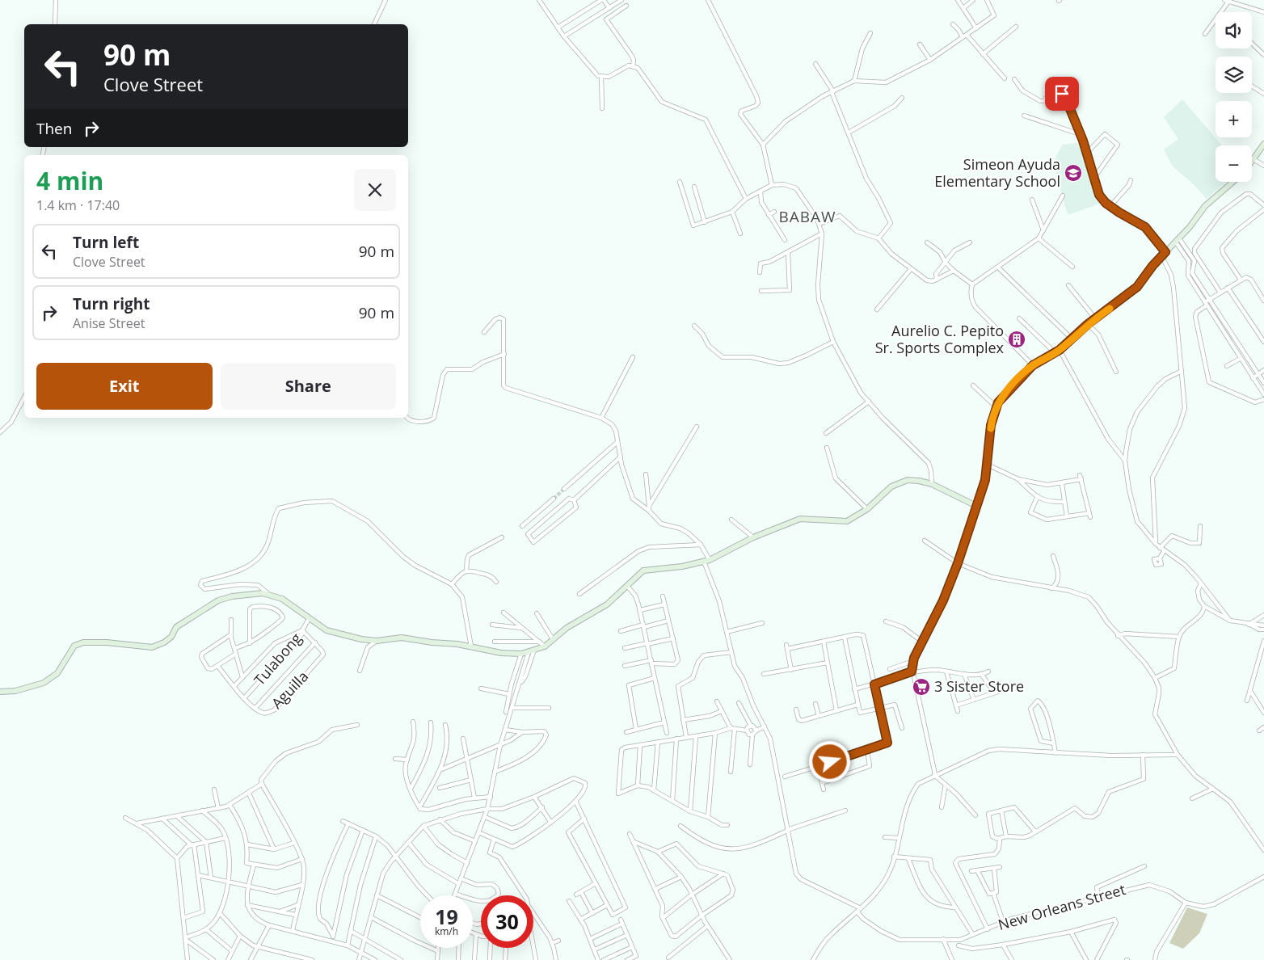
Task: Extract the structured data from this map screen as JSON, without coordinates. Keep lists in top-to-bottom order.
{
  "streets": {
    "street": ["Tulabong", "Aguilla", "New Orleans Street"]
  },
  "crossings": [
    ["Tulabong", "Aguilla"]
  ],
  "districts": ["BABAW"],
  "places": {
    "school or university": ["Simeon Ayuda Elementary School"],
    "building": ["Aurelio C. Pepito Sr. Sports Complex"],
    "supermarket": ["3 Sister Store"]
  },
  "page": {
    "map_buttons": ["+", "−"],
    "turn": ["90 m", "Clove Street"],
    "then": "Then",
    "heading": ["4 min", "1.4 km · 17:40"],
    "list": [
      {
        "name": "Turn left",
        "note": "Clove Street",
        "value": "90 m"
      },
      {
        "name": "Turn right",
        "note": "Anise Street",
        "value": "90 m"
      }
    ],
    "buttons": ["Exit", "Share"],
    "speed": "19 km/h",
    "limit": "30"
  }
}
